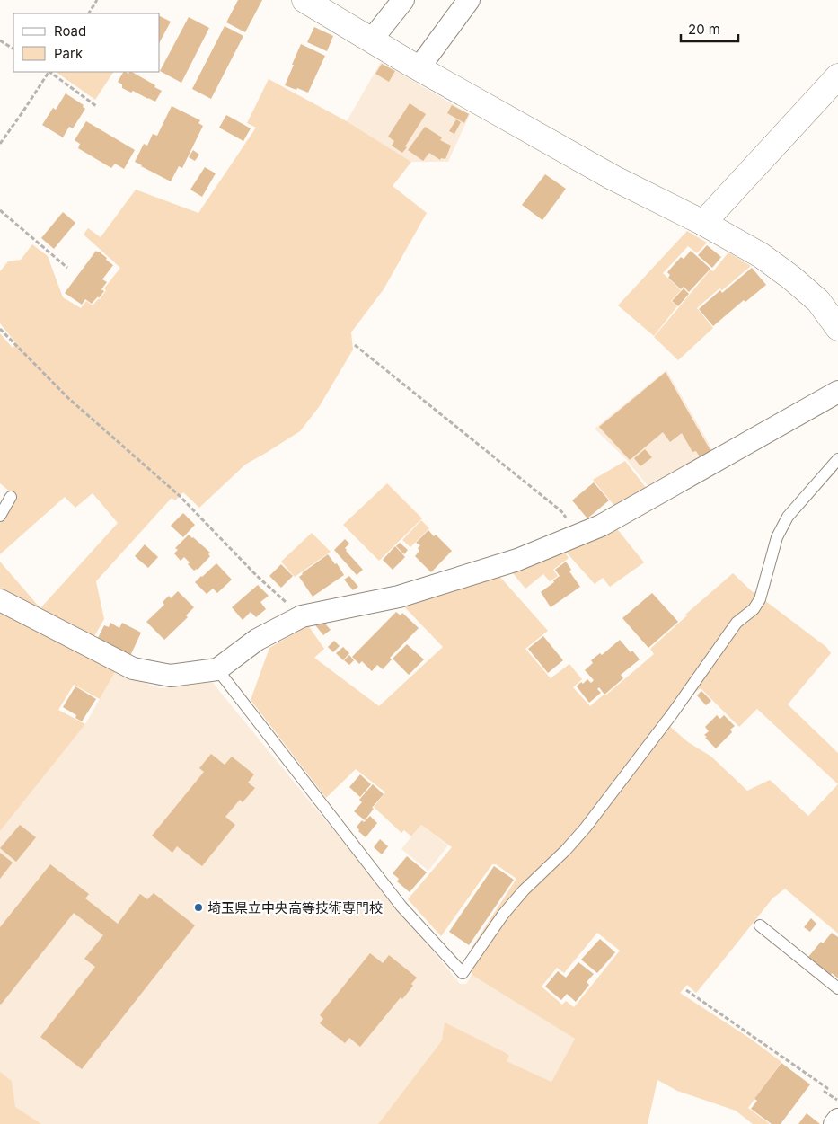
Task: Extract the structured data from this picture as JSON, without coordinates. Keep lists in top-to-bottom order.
{
  "places": ["埼玉県立中央高等技術専門校"],
  "legend": ["Road", "Park"],
  "scale_bar": "20 m"
}
